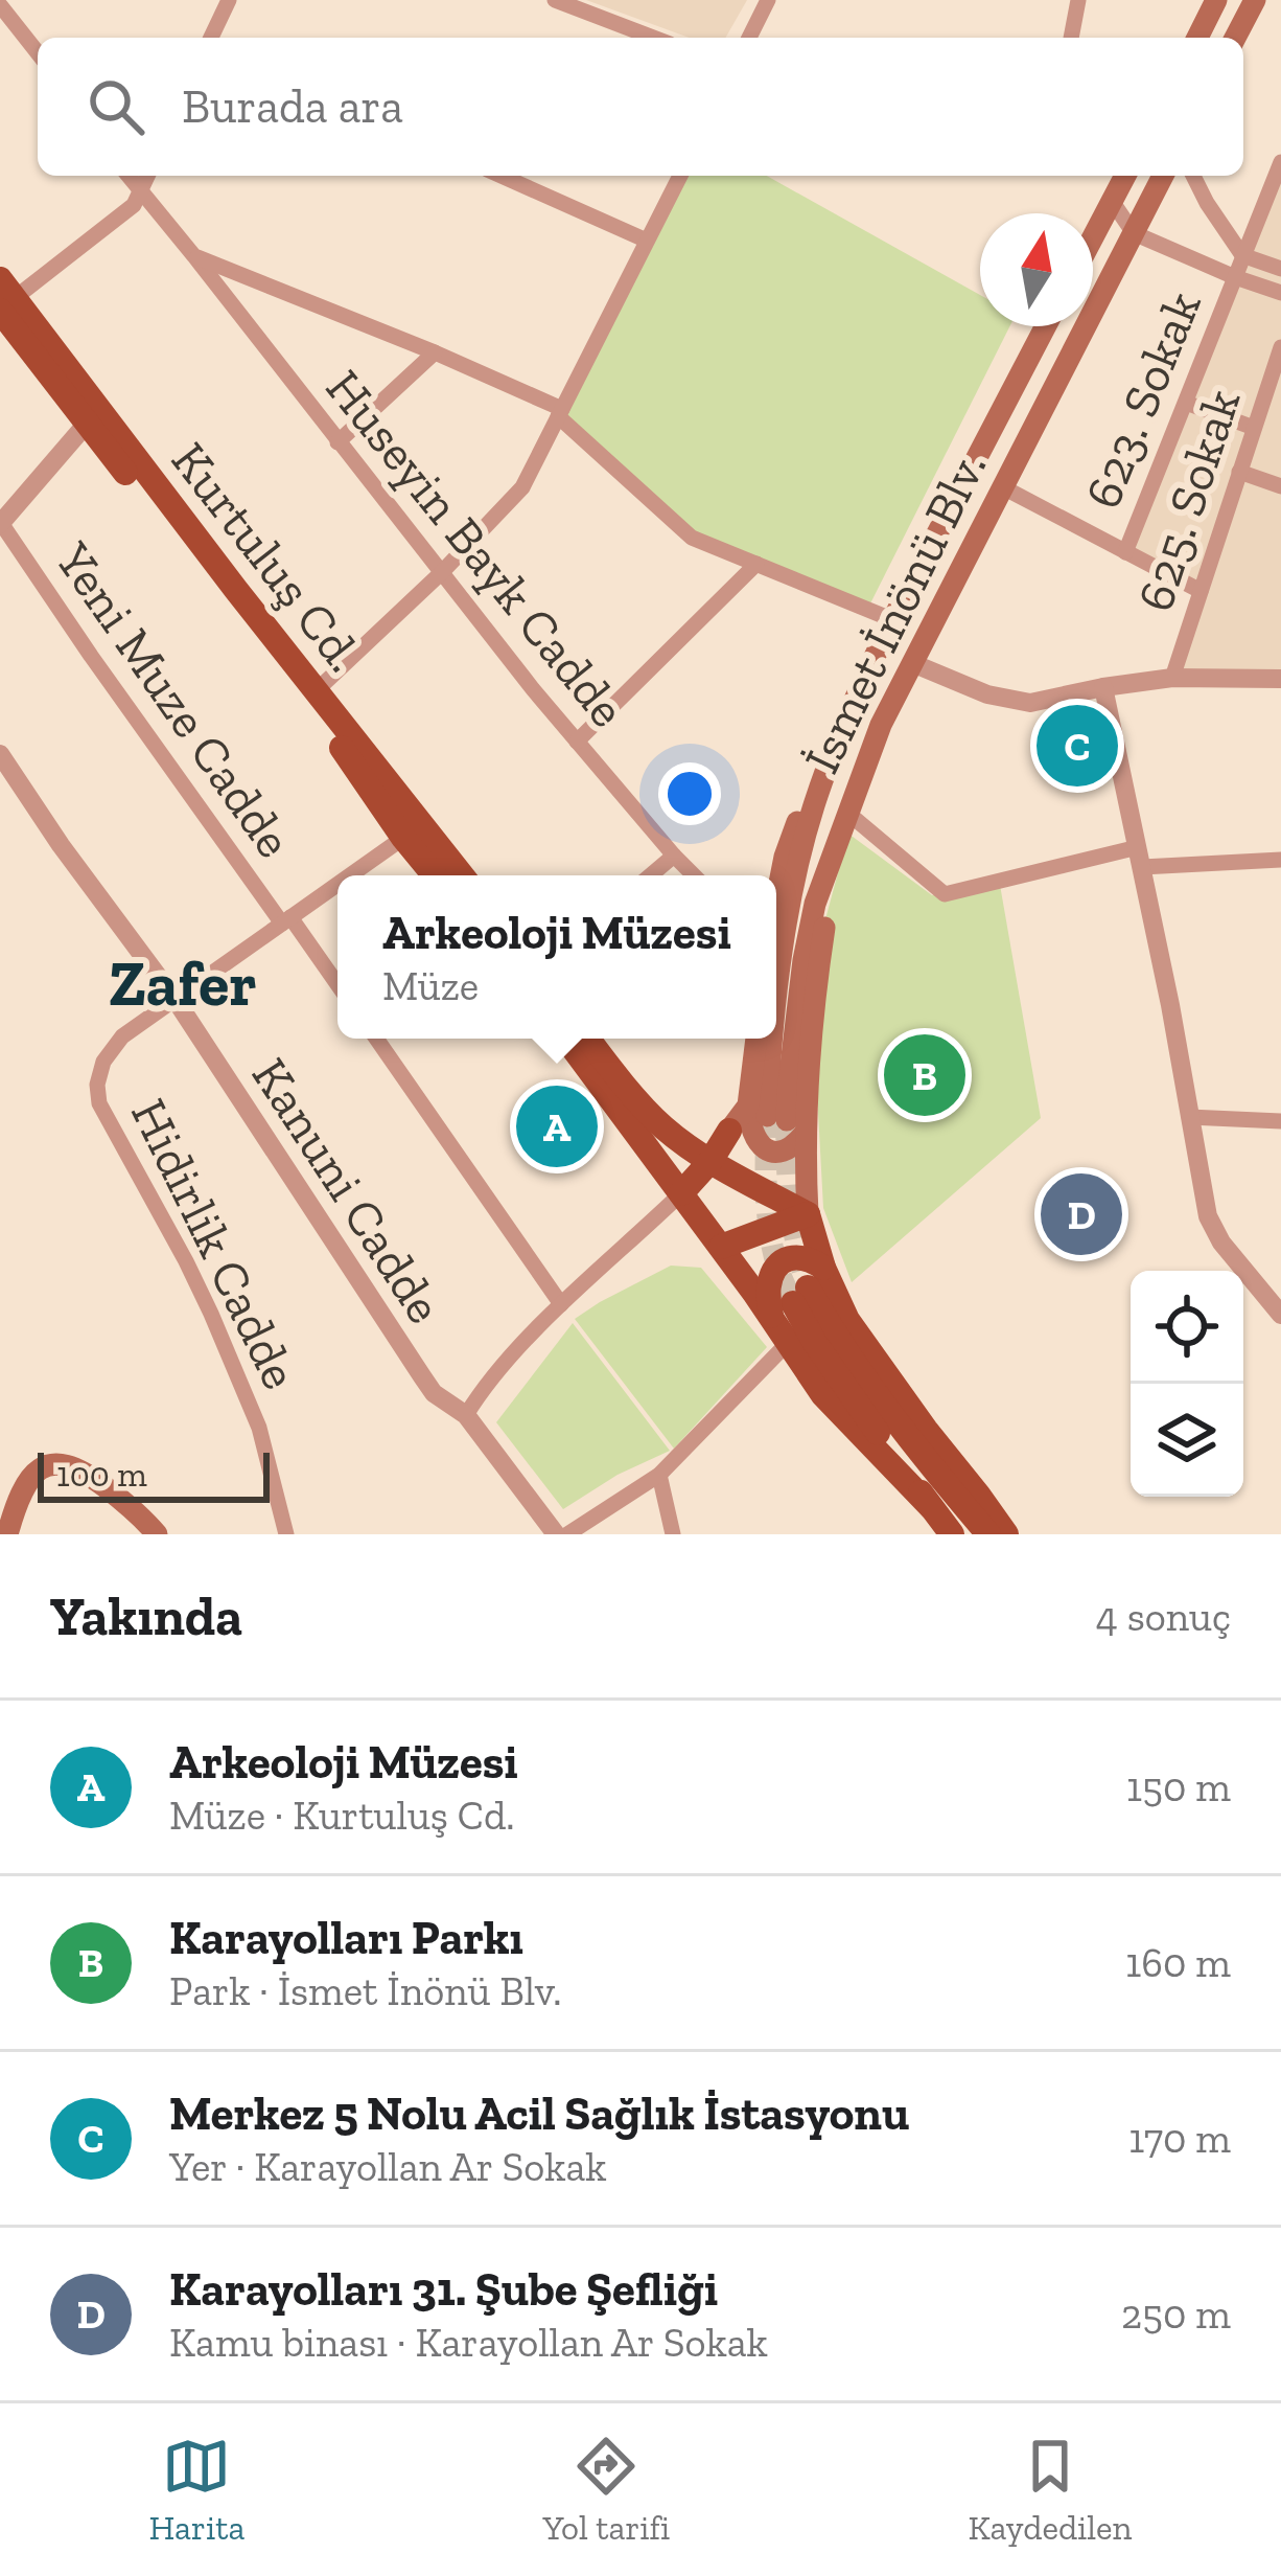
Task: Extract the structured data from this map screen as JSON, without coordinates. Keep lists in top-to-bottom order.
{
  "streets": {
    "main road": ["Kurtuluş Cd.", "İsmet İnönü Blv."],
    "street": [
      "623. Sokak",
      "625. Sokak",
      "Huseyin Bayk Cadde",
      "Yeni Muze Cadde",
      "Kanuni Cadde",
      "Hidirlik Cadde"
    ]
  },
  "crossings": [
    ["Kurtuluş Cd.", "Hidirlik Cadde"],
    ["Yeni Muze Cadde", "Hidirlik Cadde"],
    ["Kanuni Cadde", "Hidirlik Cadde"]
  ],
  "districts": ["Zafer"],
  "scale_bar": "100 m",
  "north": "top",
  "page": {
    "search": "Burada ara",
    "pins": [
      "C",
      "B",
      "A",
      "D"
    ],
    "popup": ["Arkeoloji Müzesi", "Müze"],
    "scale": "100 m",
    "heading": ["Yakında", "4 sonuç"],
    "list": [
      {
        "mark": "A",
        "name": "Arkeoloji Müzesi",
        "note": "Müze · Kurtuluş Cd.",
        "value": "150 m"
      },
      {
        "mark": "B",
        "name": "Karayolları Parkı",
        "note": "Park · İsmet İnönü Blv.",
        "value": "160 m"
      },
      {
        "mark": "C",
        "name": "Merkez 5 Nolu Acil Sağlık İstasyonu",
        "note": "Yer · Karayollan Ar Sokak",
        "value": "170 m"
      },
      {
        "mark": "D",
        "name": "Karayolları 31. Şube Şefliği",
        "note": "Kamu binası · Karayollan Ar Sokak",
        "value": "250 m"
      }
    ],
    "nav": ["Harita", "Yol tarifi", "Kaydedilen"]
  }
}
